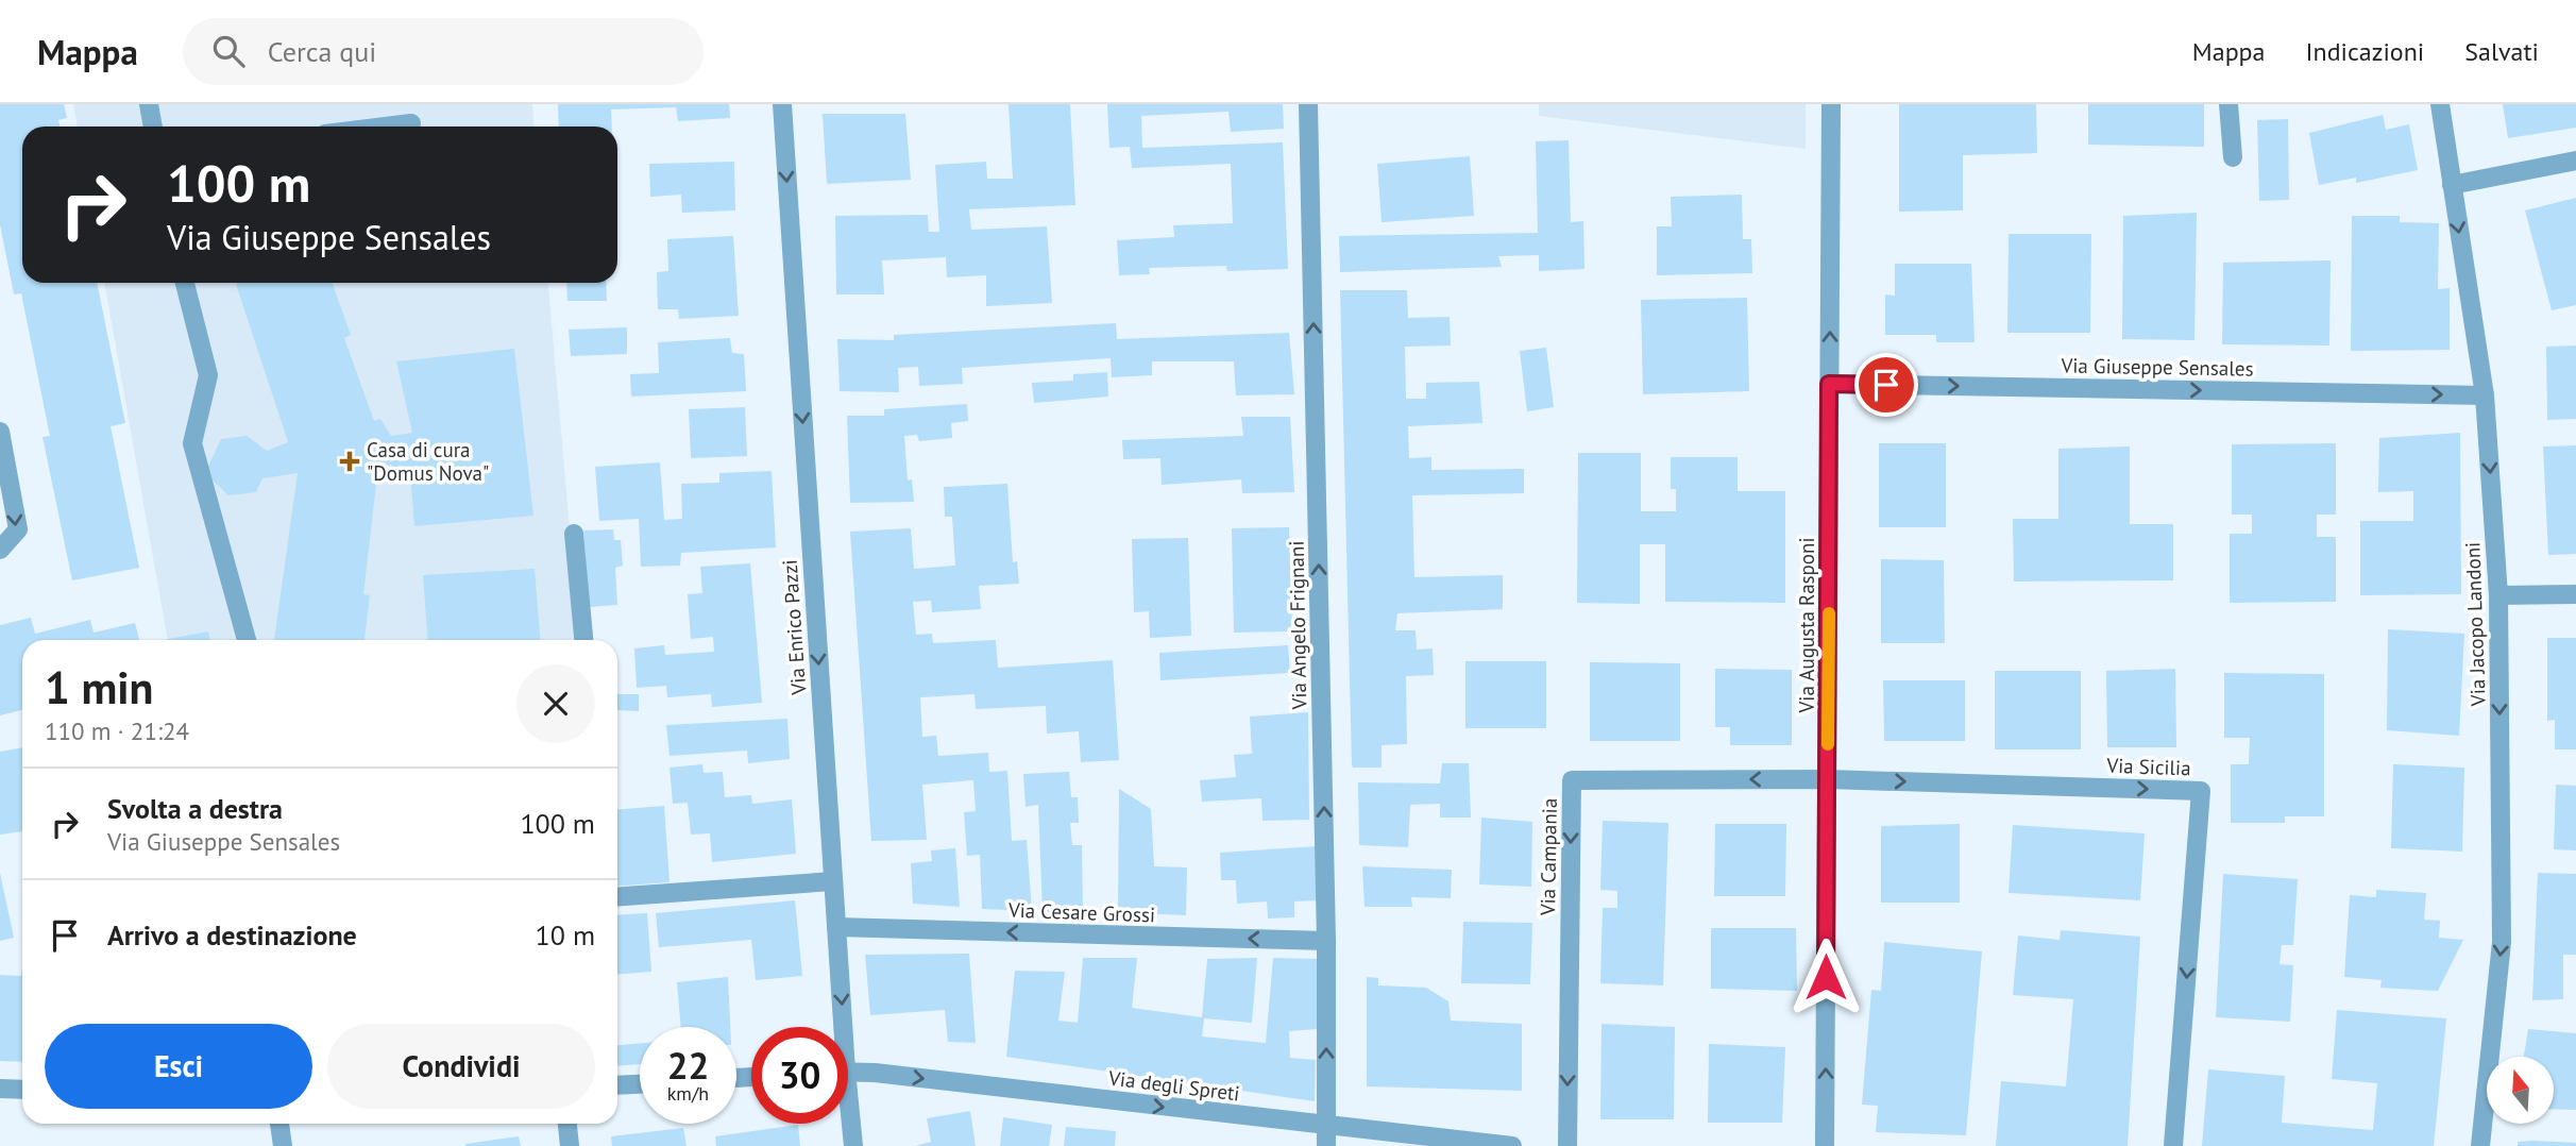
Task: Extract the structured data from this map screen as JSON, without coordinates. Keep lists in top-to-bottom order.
{
  "streets": {
    "street": [
      "Via Giuseppe Sensales",
      "Via Jacopo Landoni",
      "Via Angelo Frignani",
      "Via Augusta Rasponi",
      "Via Enrico Pazzi",
      "Via Sicilia",
      "Via Campania",
      "Via Cesare Grossi",
      "Via degli Spreti"
    ]
  },
  "crossings": [
    ["Via Giuseppe Sensales", "Via Jacopo Landoni"],
    ["Via Giuseppe Sensales", "Via Augusta Rasponi"],
    ["Via Angelo Frignani", "Via Cesare Grossi"],
    ["Via Angelo Frignani", "Via degli Spreti"],
    ["Via Augusta Rasponi", "Via Sicilia"],
    ["Via Augusta Rasponi", "Via Campania"],
    ["Via Enrico Pazzi", "Via Cesare Grossi"],
    ["Via Sicilia", "Via Campania"]
  ],
  "one_way": [
    "Via Giuseppe Sensales",
    "Via Jacopo Landoni",
    "Via Angelo Frignani",
    "Via Augusta Rasponi",
    "Via Enrico Pazzi",
    "Via Cesare Grossi",
    "Via degli Spreti"
  ],
  "places": {
    "health": ["Casa di cura \"Domus Nova\""]
  },
  "north": "top",
  "page": {
    "header": "Mappa",
    "search": "Cerca qui",
    "nav": ["Mappa", "Indicazioni", "Salvati"],
    "turn": ["100 m", "Via Giuseppe Sensales"],
    "heading": ["1 min", "110 m · 21:24"],
    "list": [
      {
        "name": "Svolta a destra",
        "note": "Via Giuseppe Sensales",
        "value": "100 m"
      },
      {
        "name": "Arrivo a destinazione",
        "value": "10 m"
      }
    ],
    "buttons": ["Esci", "Condividi"],
    "speed": "22 km/h",
    "limit": "30"
  }
}
